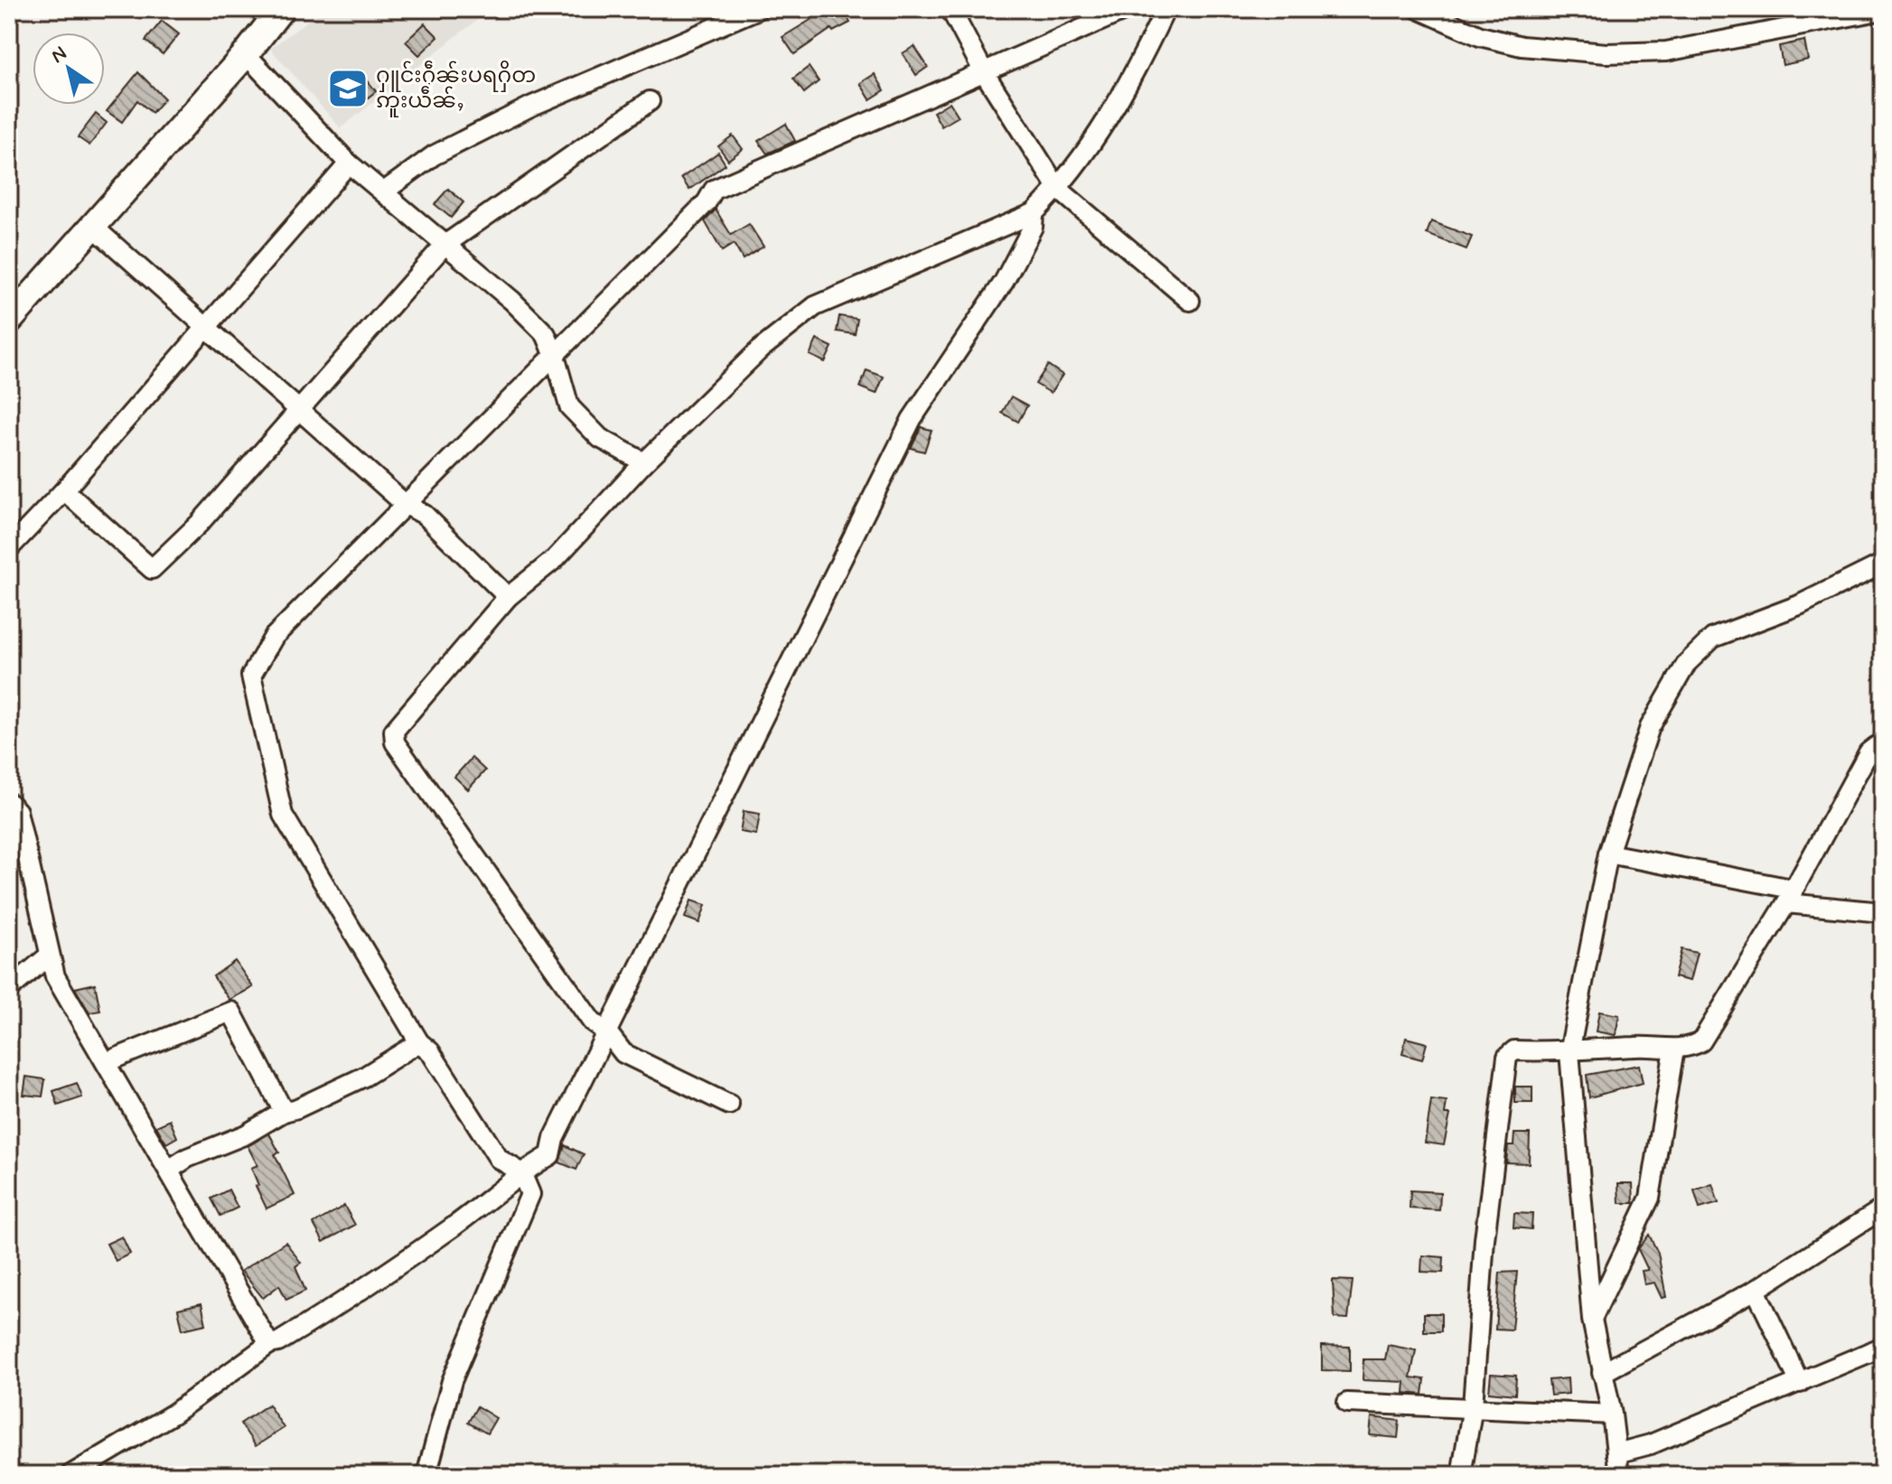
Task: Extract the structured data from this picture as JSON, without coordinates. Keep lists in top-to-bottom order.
{
  "places": {
    "school or university": ["ႁူင်းႁဵၼ်းပရႁိတ ဢူးယဵၼ်ႇ"]
  },
  "north": "top left"
}
